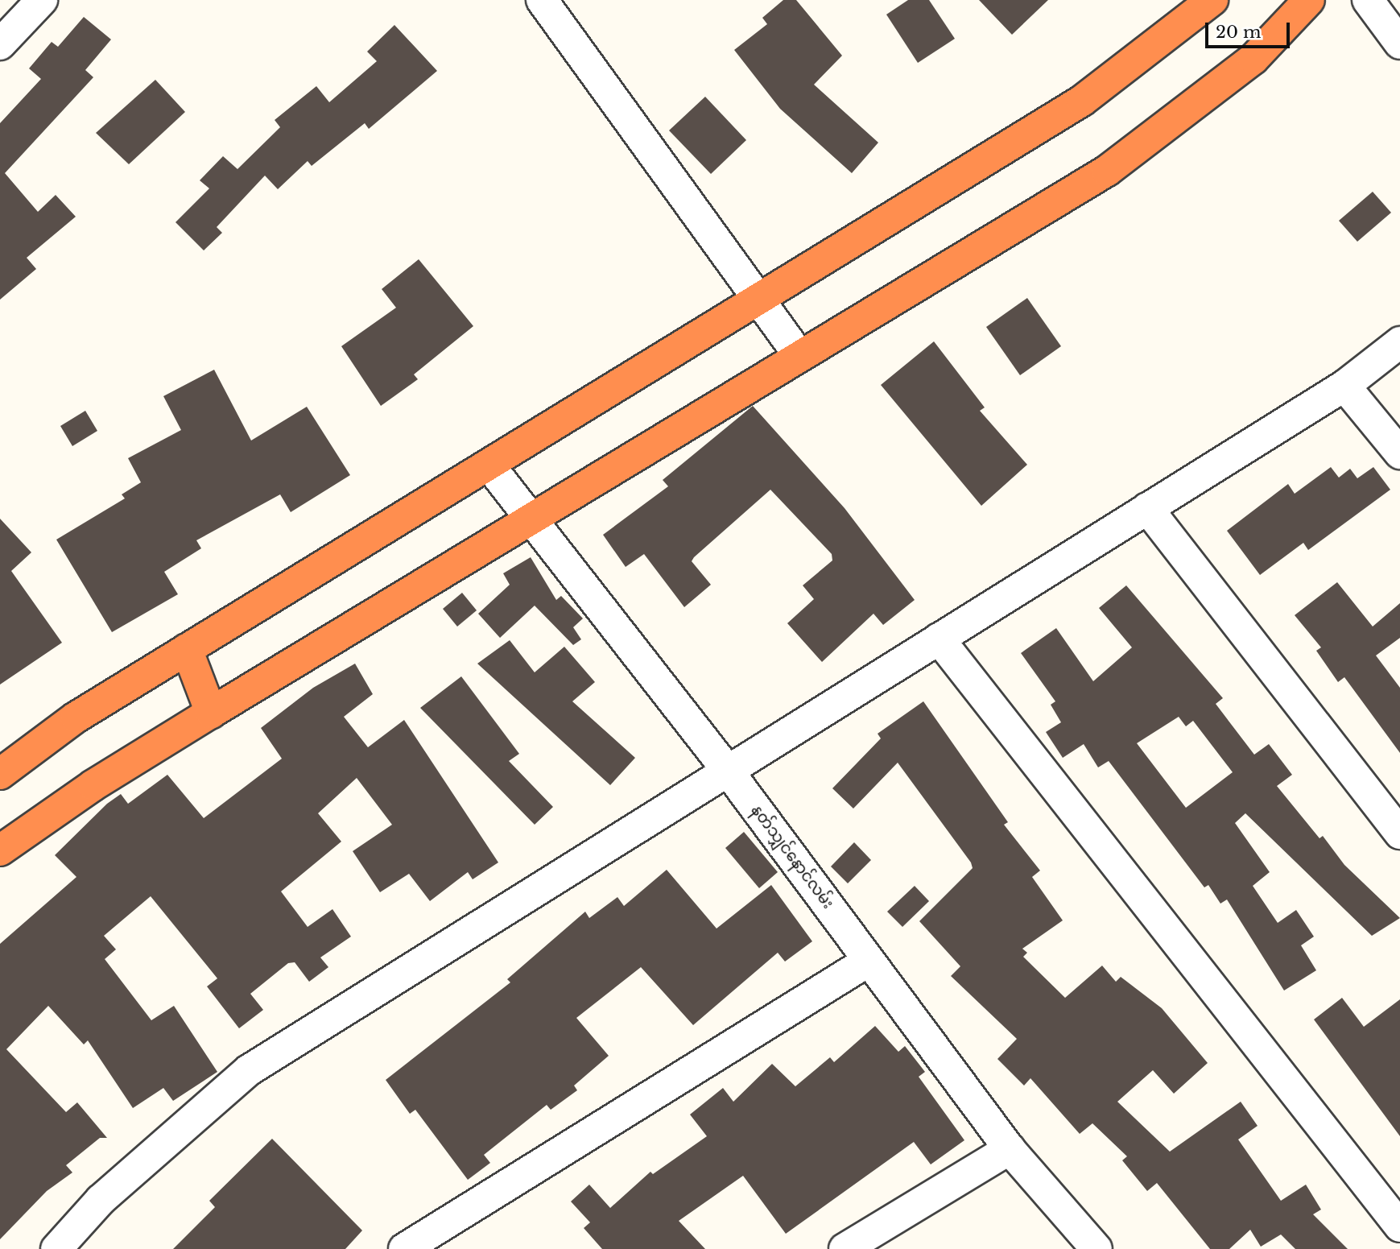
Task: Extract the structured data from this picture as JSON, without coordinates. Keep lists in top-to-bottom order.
{
  "streets": {
    "street": ["နတ်သျှင်နောင်လမ်း"]
  },
  "scale_bar": "20 m"
}
